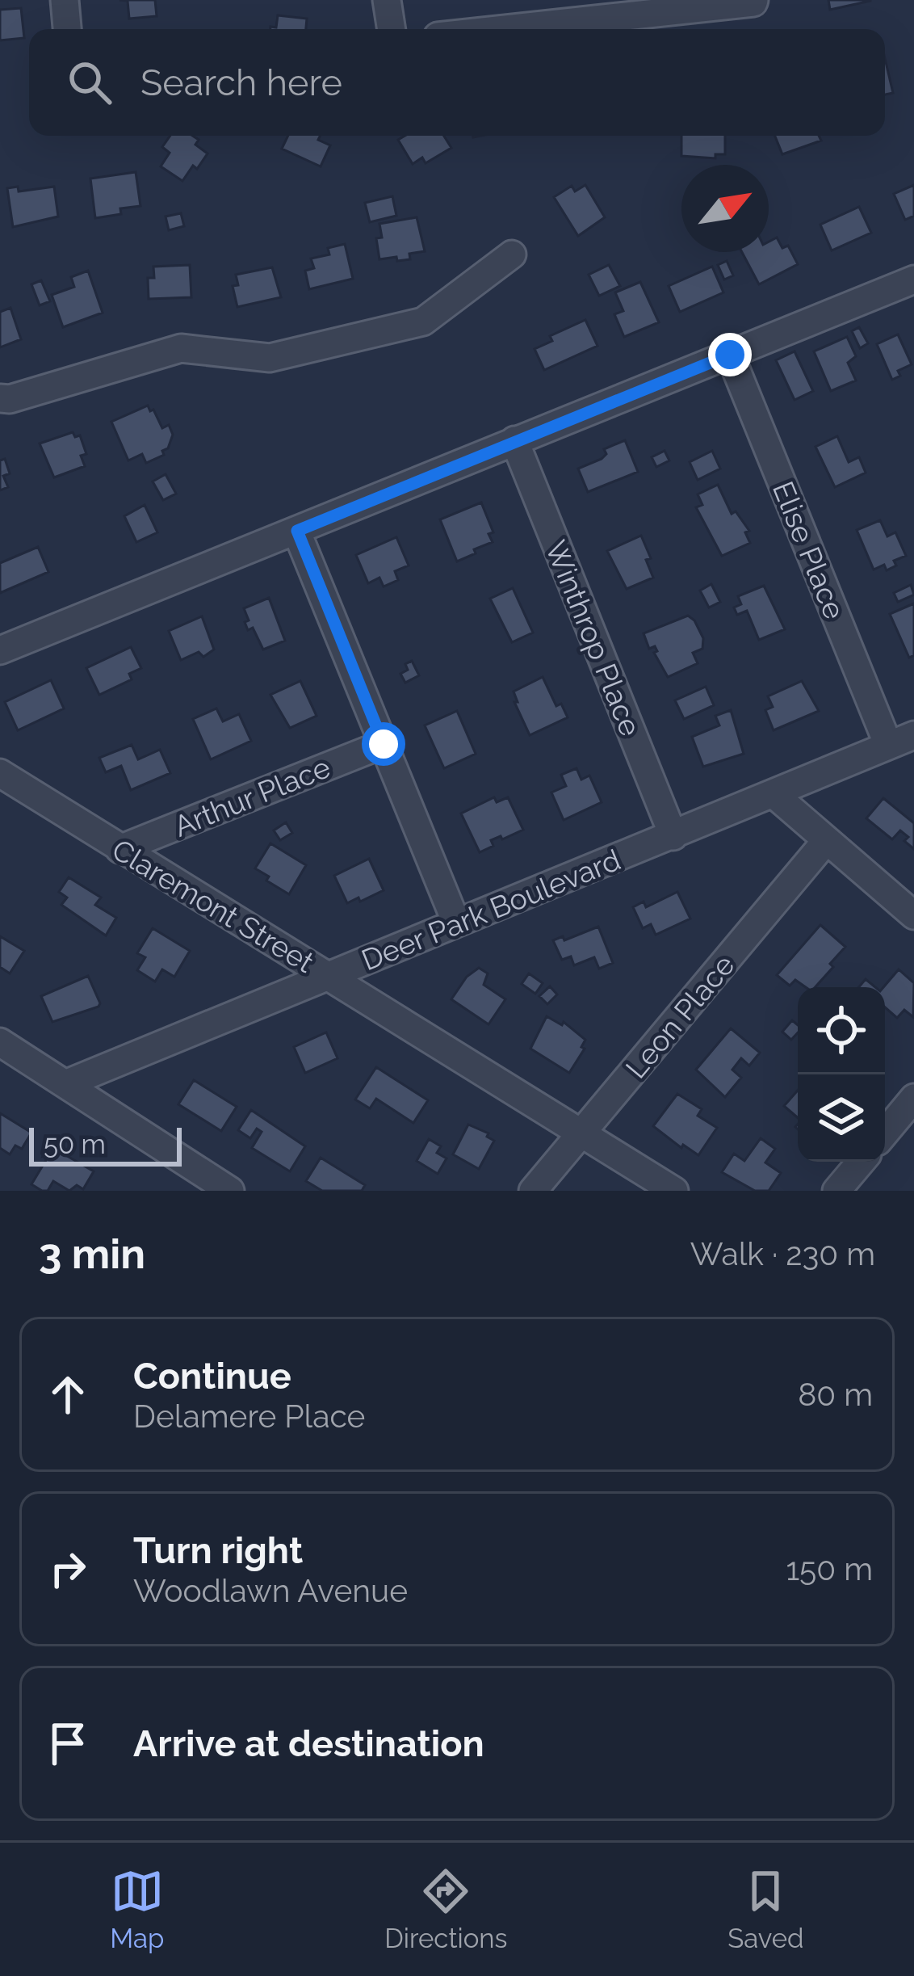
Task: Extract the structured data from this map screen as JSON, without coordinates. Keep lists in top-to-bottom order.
{
  "streets": {
    "street": [
      "Elise Place",
      "Winthrop Place",
      "Arthur Place",
      "Claremont Street",
      "Deer Park Boulevard",
      "Leon Place"
    ]
  },
  "crossings": [
    ["Elise Place", "Deer Park Boulevard"],
    ["Winthrop Place", "Deer Park Boulevard"],
    ["Arthur Place", "Claremont Street"],
    ["Claremont Street", "Deer Park Boulevard"],
    ["Claremont Street", "Leon Place"]
  ],
  "scale_bar": "50 m",
  "north": "top right",
  "page": {
    "search": "Search here",
    "scale": "50 m",
    "heading": ["3 min", "Walk · 230 m"],
    "list": [
      ["Continue", "Delamere Place", "80 m"],
      ["Turn right", "Woodlawn Avenue", "150 m"],
      "Arrive at destination"
    ],
    "nav": ["Map", "Directions", "Saved"]
  }
}
